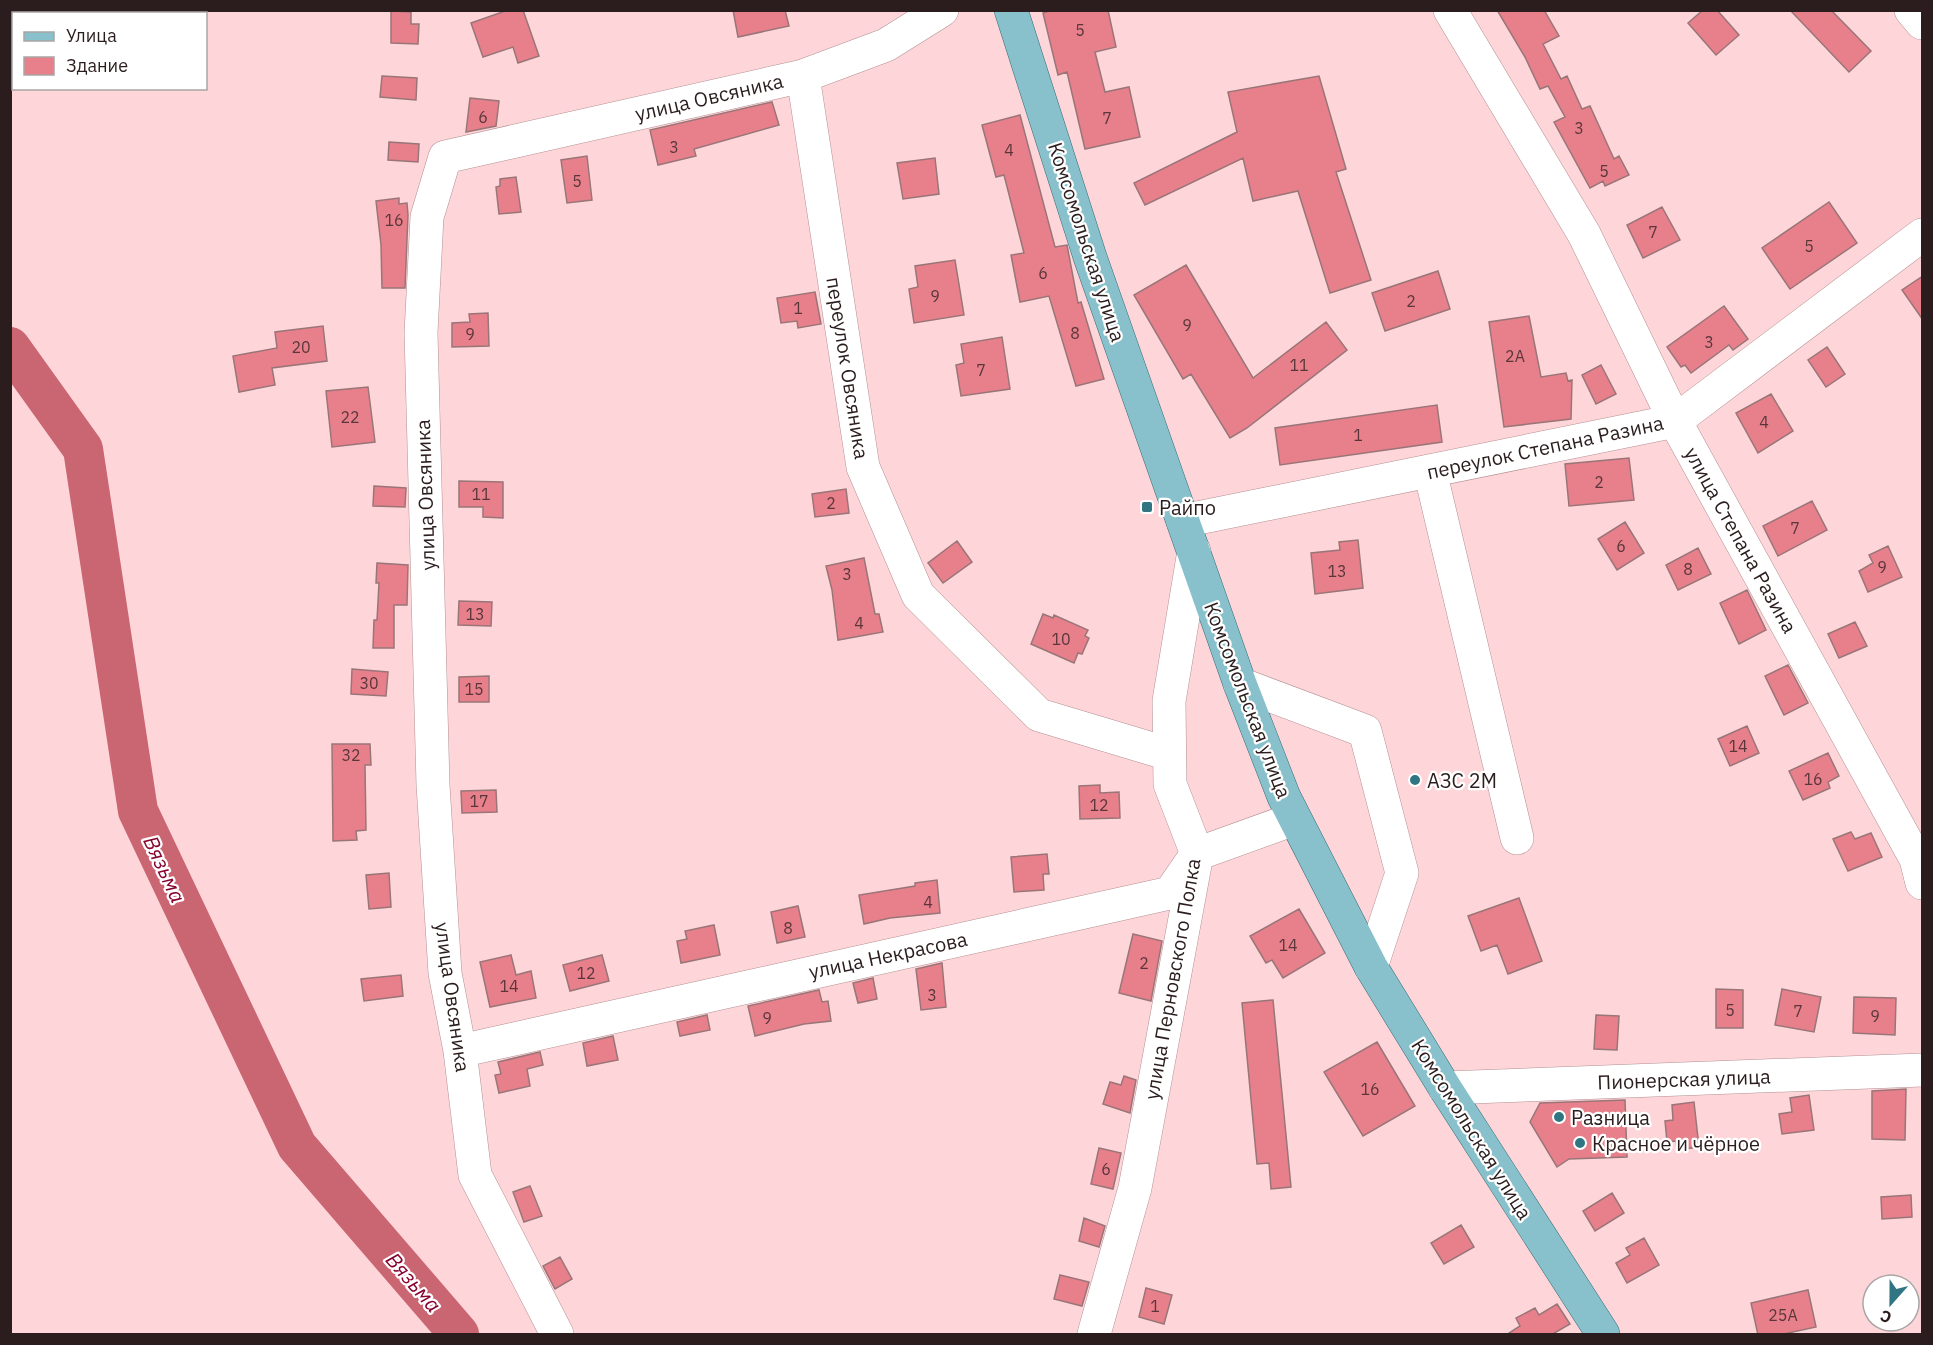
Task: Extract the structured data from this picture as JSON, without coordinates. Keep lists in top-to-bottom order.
{
  "streets": {
    "main road": ["Комсомольская улица"],
    "street": [
      "улица Овсяника",
      "переулок Овсяника",
      "переулок Степана Разина",
      "улица Степана Разина",
      "улица Некрасова",
      "улица Перновского Полка",
      "Пионерская улица"
    ]
  },
  "crossings": [
    ["улица Овсяника", "переулок Овсяника"],
    ["улица Овсяника", "улица Некрасова"],
    ["Комсомольская улица", "переулок Степана Разина"],
    ["Комсомольская улица", "улица Перновского Полка"],
    ["Комсомольская улица", "Пионерская улица"],
    ["переулок Овсяника", "улица Перновского Полка"],
    ["переулок Степана Разина", "улица Степана Разина"],
    ["улица Некрасова", "улица Перновского Полка"]
  ],
  "water": ["Вязьма"],
  "places": {
    "transit": ["Райпо"],
    "other": ["АЗС 2М", "Разница", "Красное и чёрное"]
  },
  "house_numbers": [
    "5",
    "6",
    "7",
    "3",
    "3",
    "4",
    "5",
    "5",
    "16",
    "7",
    "5",
    "6",
    "9",
    "2",
    "1",
    "9",
    "8",
    "9",
    "3",
    "20",
    "2А",
    "11",
    "7",
    "22",
    "4",
    "1",
    "2",
    "11",
    "2",
    "7",
    "6",
    "9",
    "8",
    "13",
    "3",
    "13",
    "4",
    "10",
    "30",
    "15",
    "14",
    "32",
    "16",
    "17",
    "12",
    "4",
    "8",
    "14",
    "2",
    "12",
    "14",
    "3",
    "5",
    "7",
    "9",
    "9",
    "16",
    "6",
    "1",
    "25А"
  ],
  "legend": ["Улица", "Здание"],
  "north": "bottom"
}
